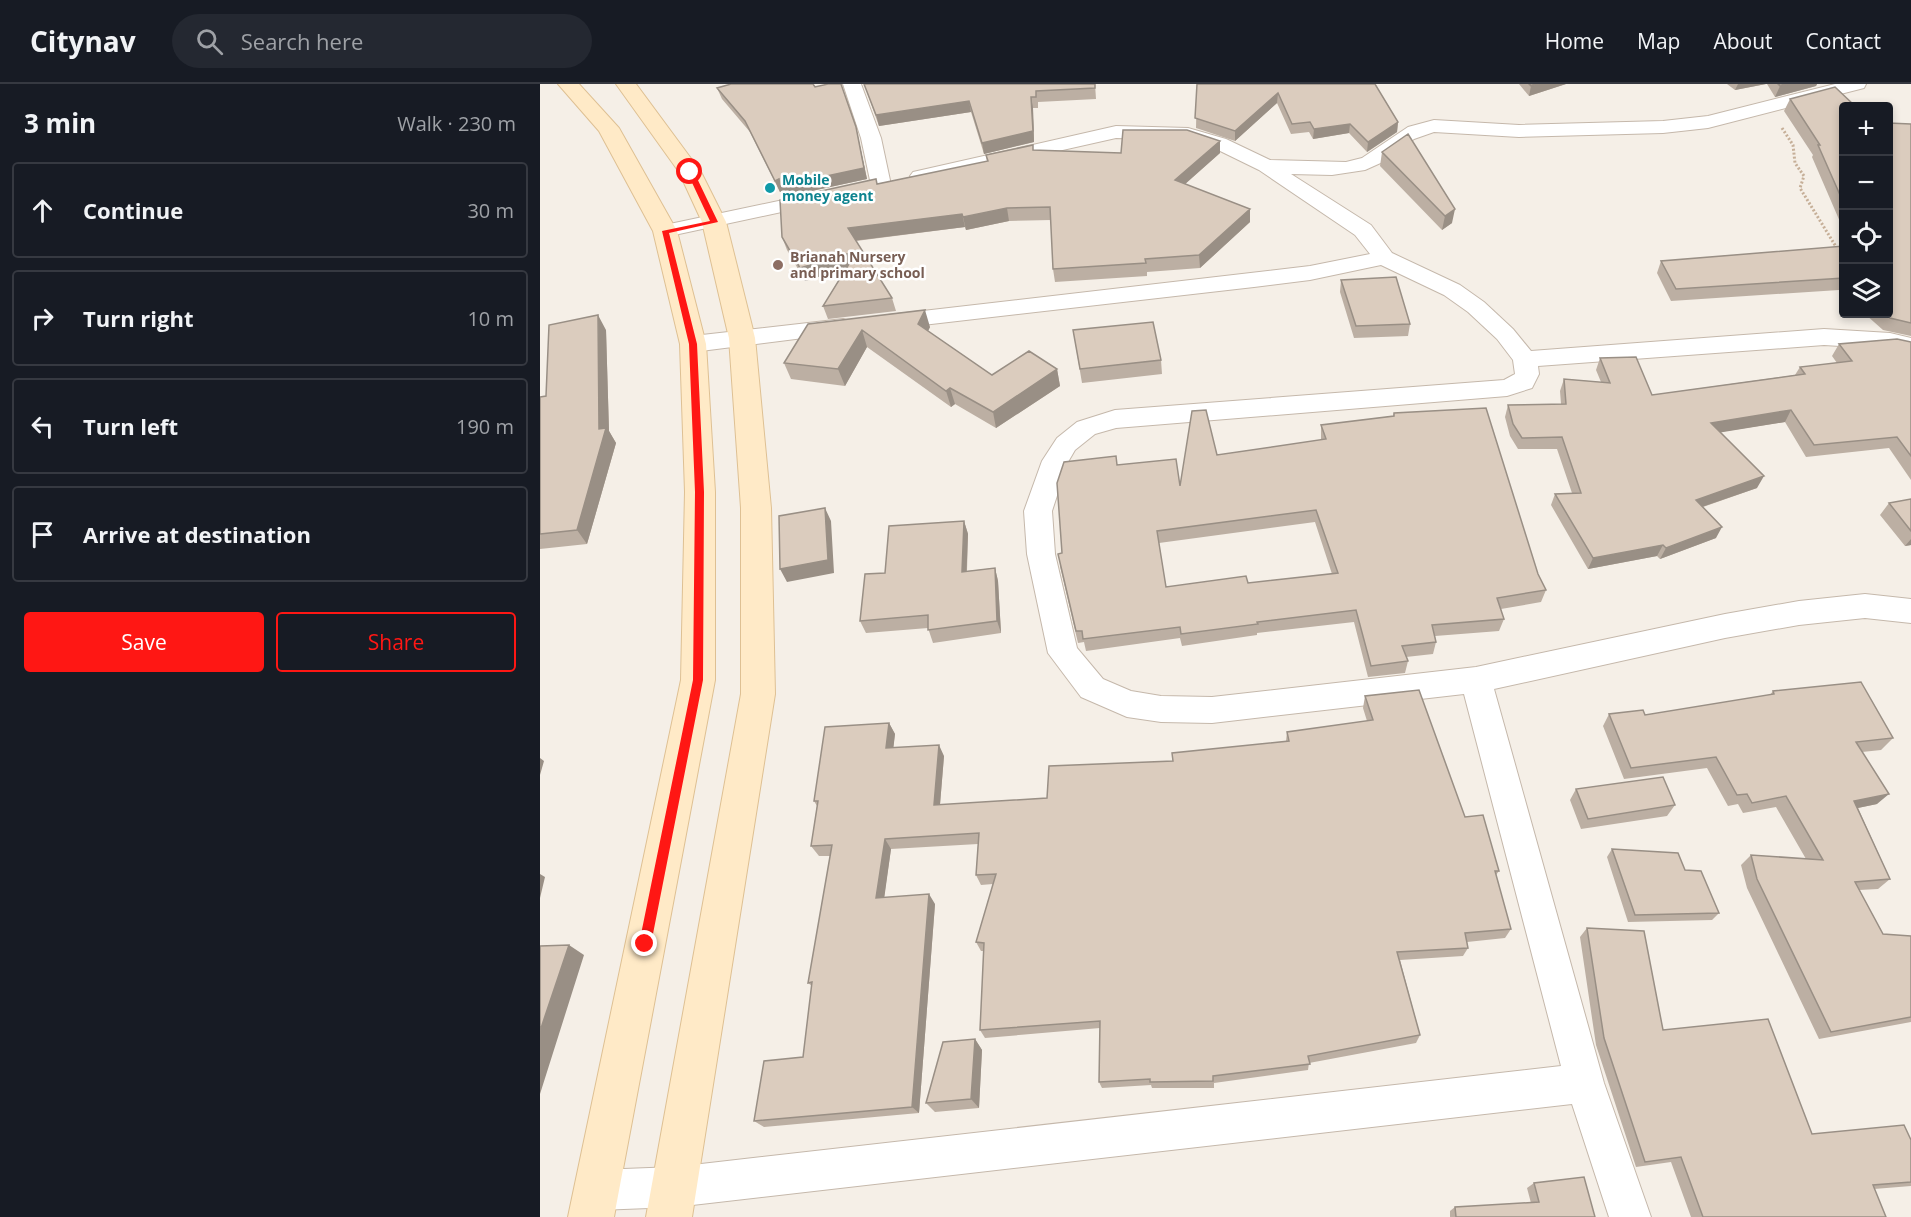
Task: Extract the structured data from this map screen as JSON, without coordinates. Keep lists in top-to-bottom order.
{
  "places": ["Mobile money agent", "Brianah Nursery and primary school"],
  "page": {
    "header": "Citynav",
    "search": "Search here",
    "nav": [
      "Home",
      "Map",
      "About",
      "Contact"
    ],
    "heading": ["3 min", "Walk · 230 m"],
    "map_buttons": ["+", "−"],
    "list": [
      ["Continue", "30 m"],
      ["Turn right", "10 m"],
      ["Turn left", "190 m"],
      "Arrive at destination"
    ],
    "buttons": ["Save", "Share"]
  }
}
